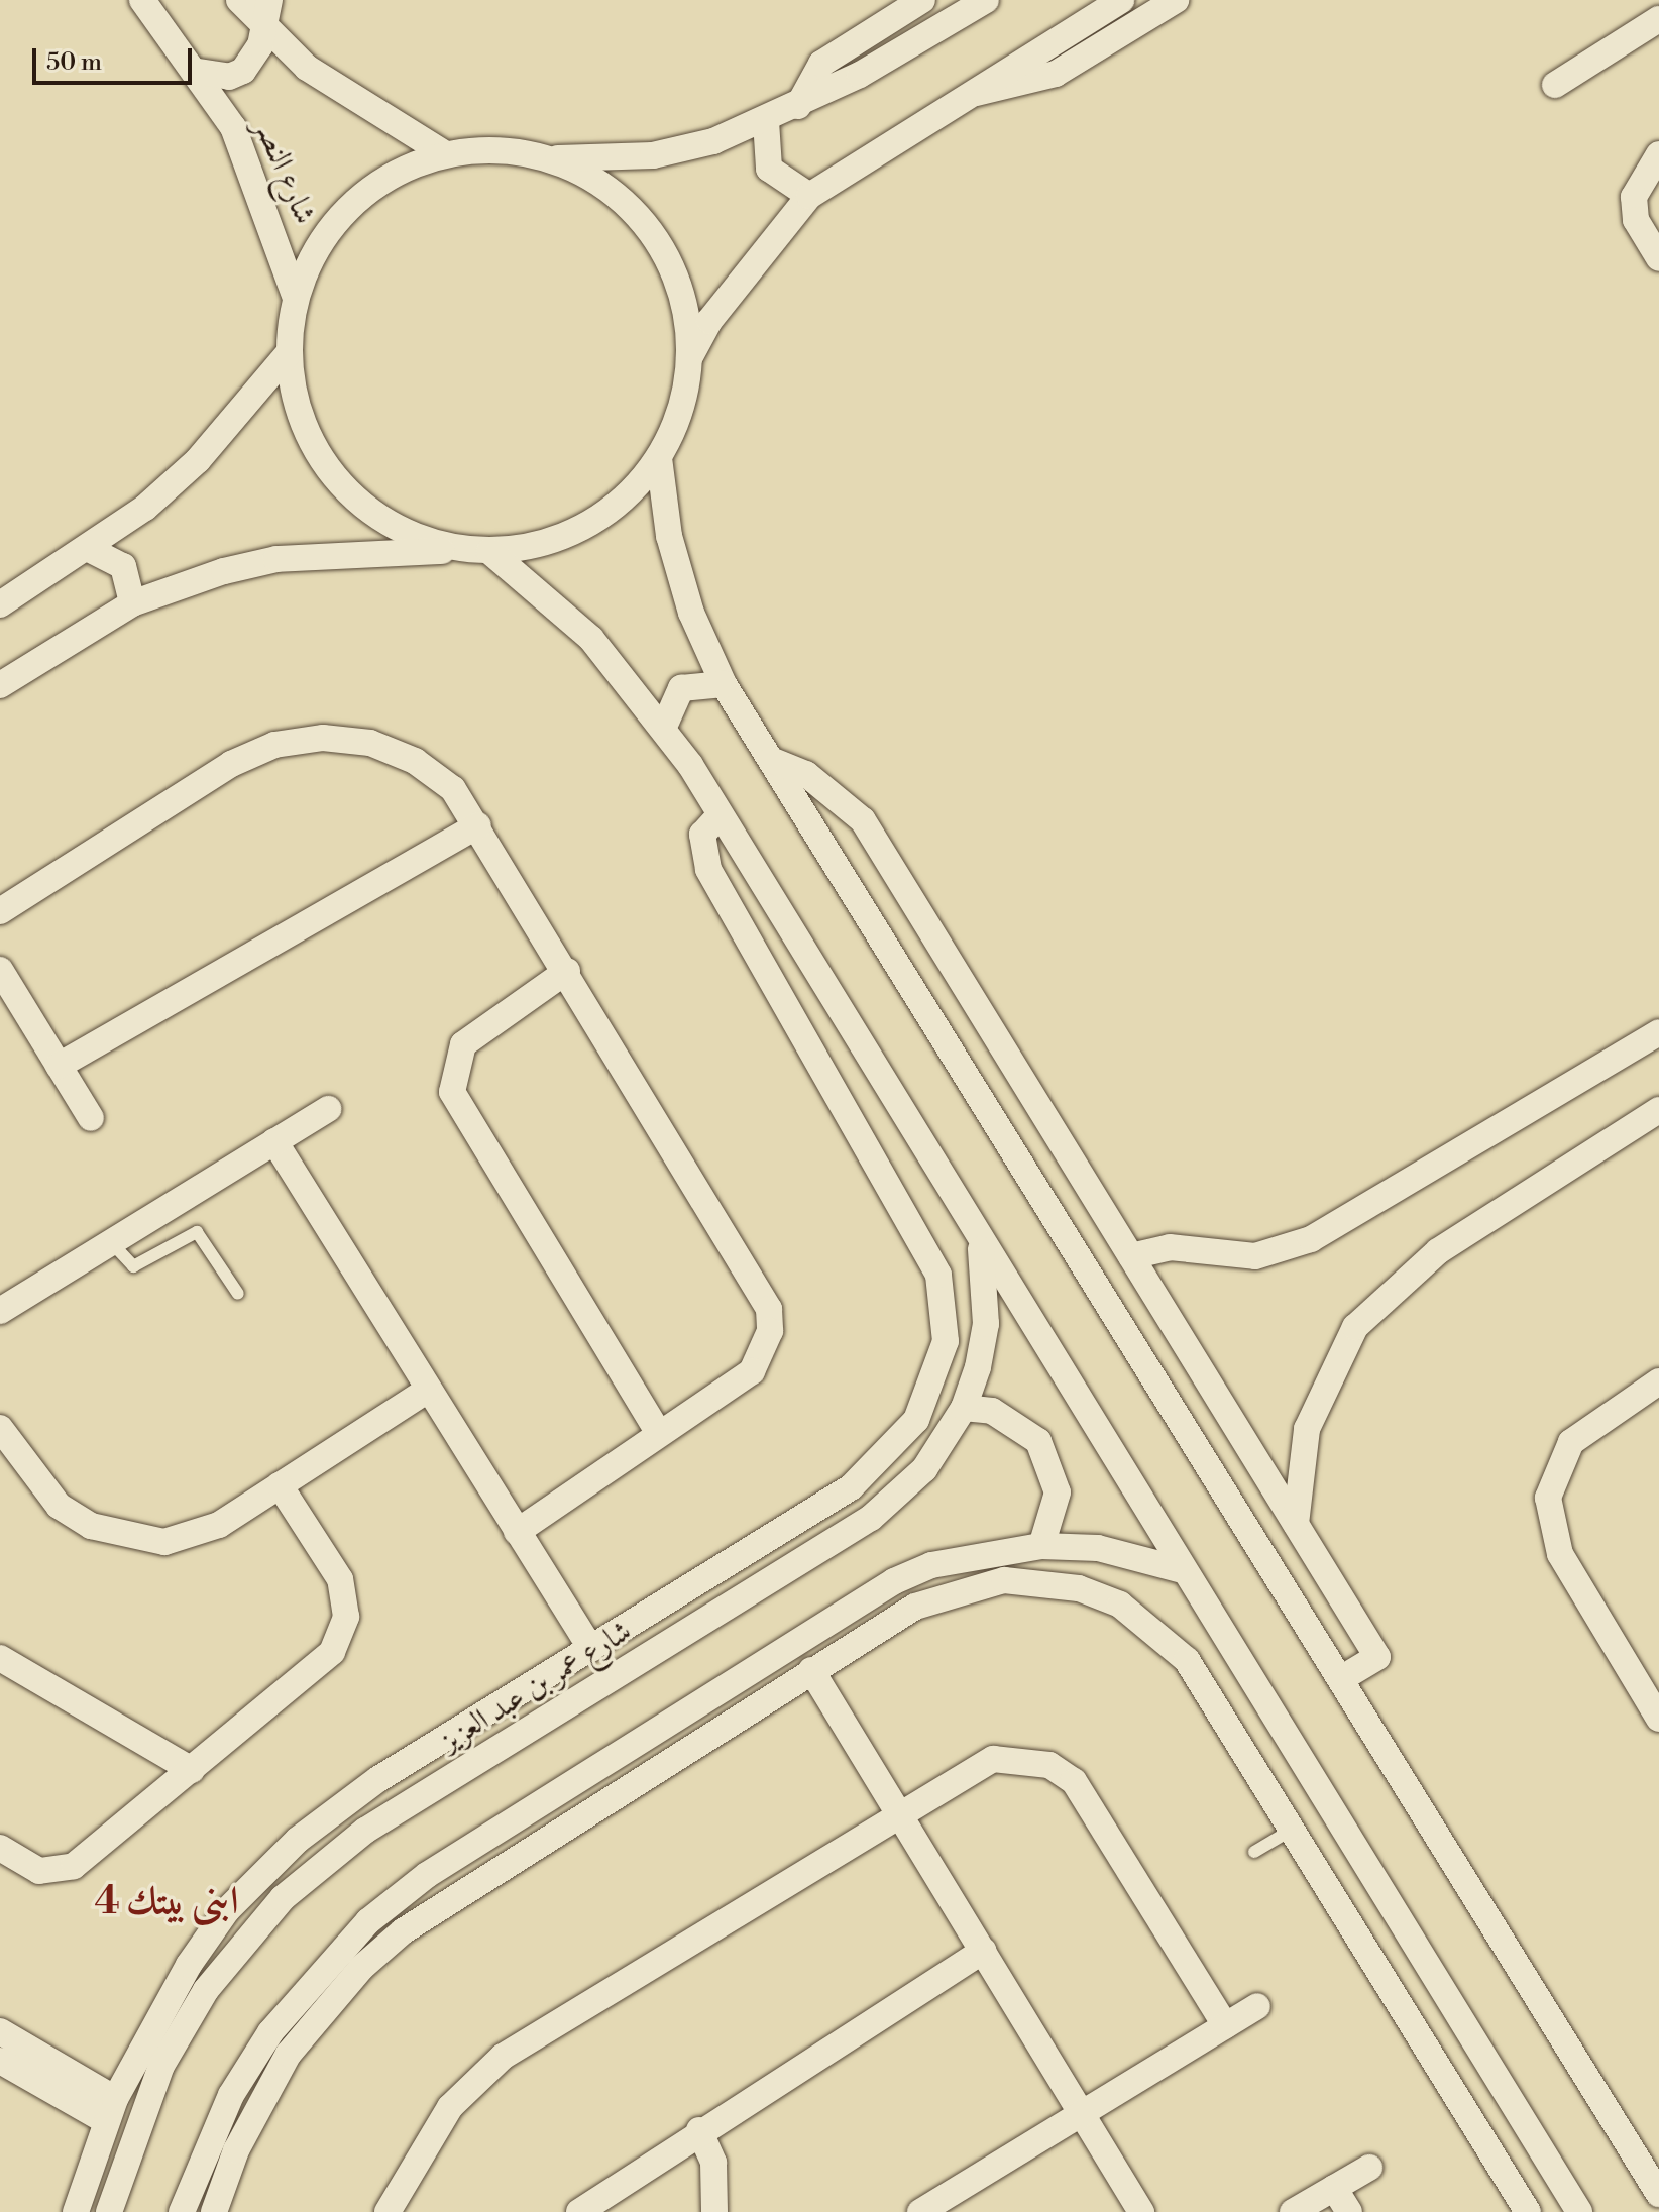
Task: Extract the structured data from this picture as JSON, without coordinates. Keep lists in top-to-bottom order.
{
  "streets": {
    "street": ["شارع النصر", "شارع عمر بن عبد العزيز"]
  },
  "districts": ["ابنى بيتك 4"],
  "scale_bar": "50 m"
}
